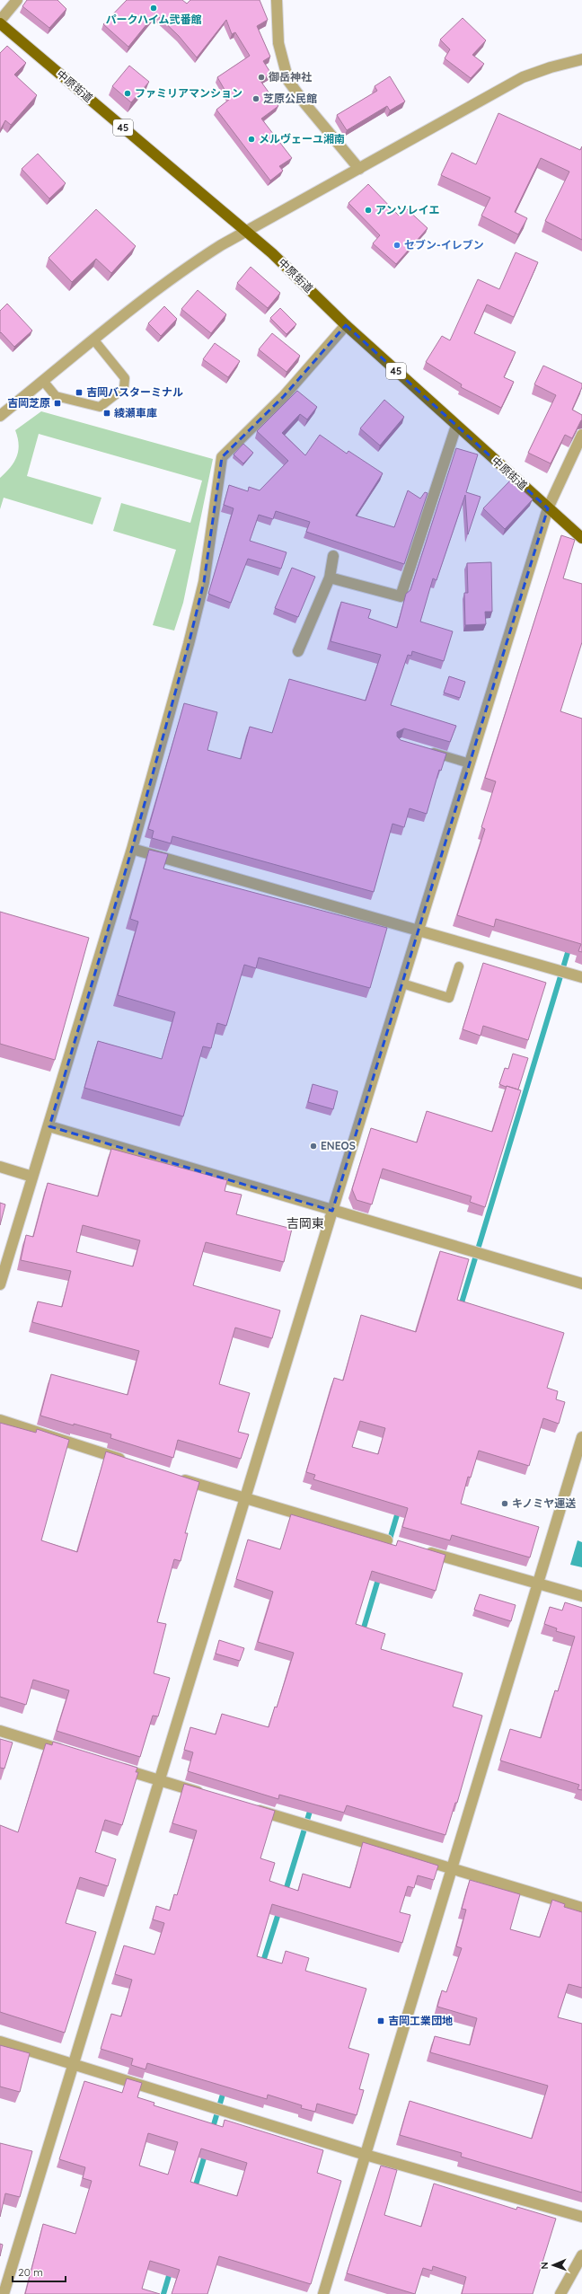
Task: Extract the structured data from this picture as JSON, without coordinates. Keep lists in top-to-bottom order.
{
  "streets": {
    "main road": ["中原街道", "45"]
  },
  "districts": ["吉岡東"],
  "places": {
    "other": [
      "パークハイム弐番館",
      "御岳神社",
      "ファミリアマンション",
      "芝原公民館",
      "メルヴェーユ湘南",
      "アンソレイエ",
      "セブン-イレブン",
      "ENEOS",
      "キノミヤ運送"
    ],
    "transit": [
      "吉岡バスターミナル",
      "吉岡芝原",
      "綾瀬車庫",
      "吉岡工業団地"
    ]
  },
  "scale_bar": "20 m",
  "north": "left"
}
